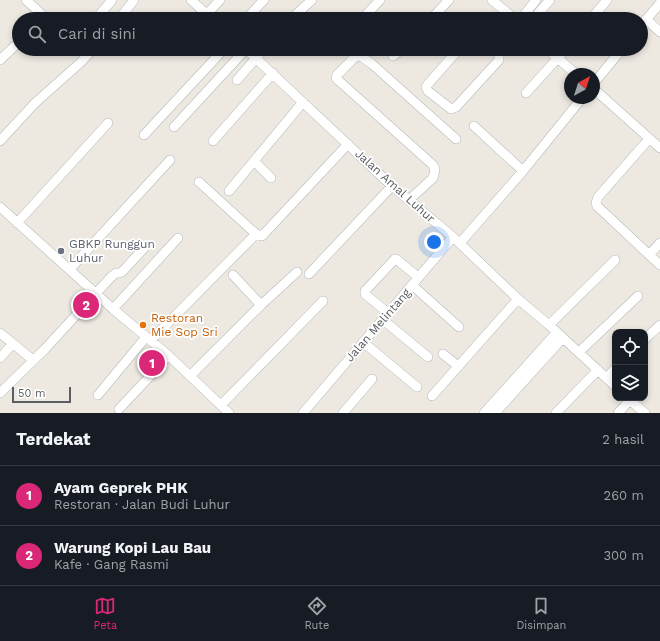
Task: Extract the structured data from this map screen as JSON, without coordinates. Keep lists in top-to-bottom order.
{
  "streets": {
    "street": ["Jalan Amal Luhur", "Jalan Melintang"]
  },
  "crossings": [
    ["Jalan Amal Luhur", "Jalan Melintang"]
  ],
  "places": ["GBKP Runggun Luhur", "Restoran Mie Sop Sri"],
  "scale_bar": "50 m",
  "north": "top right",
  "page": {
    "search": "Cari di sini",
    "pins": ["2", "1"],
    "scale": "50 m",
    "heading": ["Terdekat", "2 hasil"],
    "list": [
      {
        "mark": "1",
        "name": "Ayam Geprek PHK",
        "note": "Restoran · Jalan Budi Luhur",
        "value": "260 m"
      },
      {
        "mark": "2",
        "name": "Warung Kopi Lau Bau",
        "note": "Kafe · Gang Rasmi",
        "value": "300 m"
      }
    ],
    "nav": ["Peta", "Rute", "Disimpan"]
  }
}
